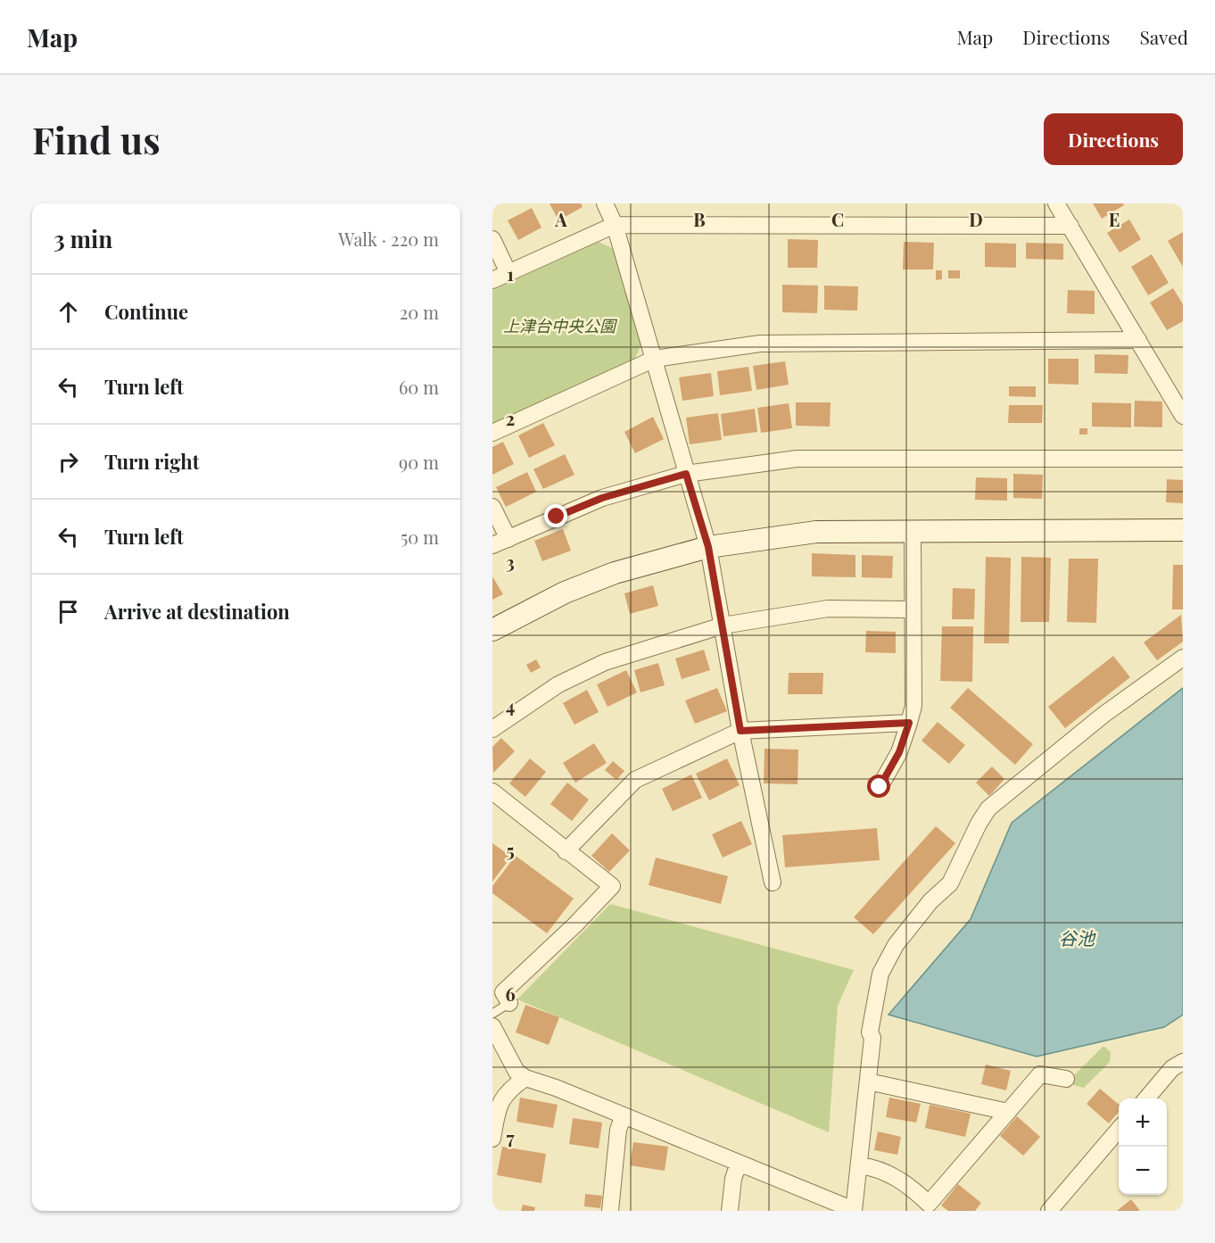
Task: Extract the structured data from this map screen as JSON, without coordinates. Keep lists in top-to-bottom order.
{
  "water": ["谷池"],
  "parks": ["上津台中央公園"],
  "page": {
    "header": "Map",
    "nav": ["Map", "Directions", "Saved"],
    "buttons": "Directions",
    "title": "Find us",
    "heading": ["3 min", "Walk · 220 m"],
    "list": [
      ["Continue", "20 m"],
      ["Turn left", "60 m"],
      ["Turn right", "90 m"],
      ["Turn left", "50 m"],
      "Arrive at destination"
    ],
    "map_buttons": ["+", "−"]
  },
  "grid": {
    "columns": [
      "A",
      "B",
      "C",
      "D",
      "E"
    ],
    "rows": [
      "1",
      "2",
      "3",
      "4",
      "5",
      "6",
      "7"
    ]
  }
}
